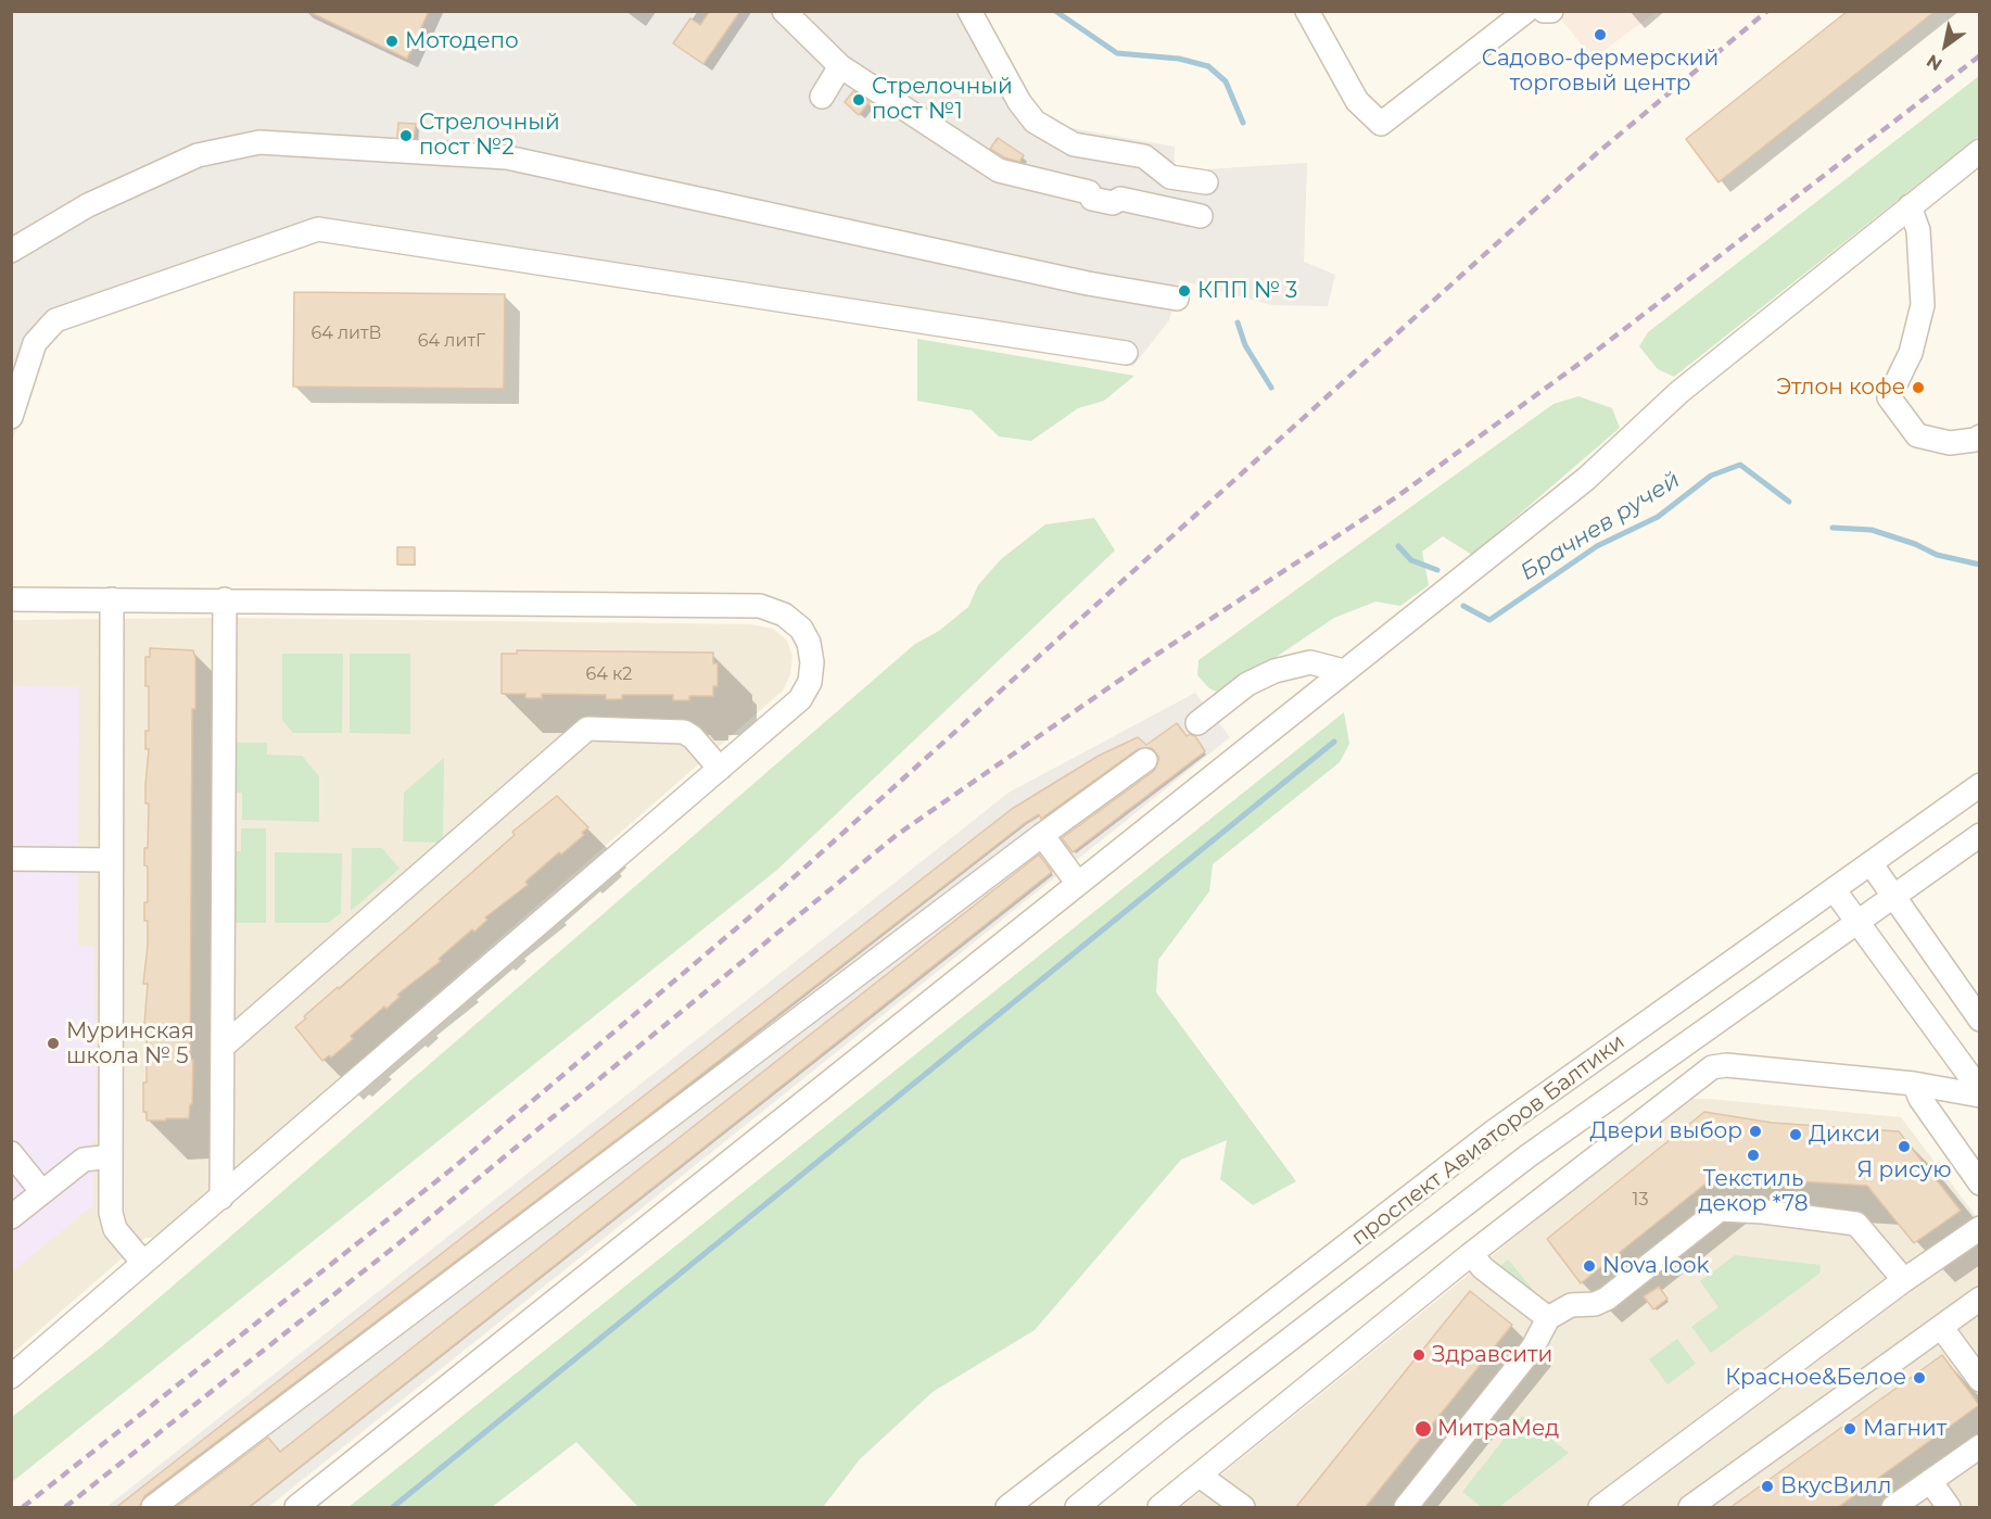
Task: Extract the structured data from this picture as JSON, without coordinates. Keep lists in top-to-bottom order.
{
  "streets": {
    "street": ["проспект Авиаторов Балтики"]
  },
  "water": ["Брачнев ручей"],
  "places": [
    "Садово-фермерский торговый центр",
    "Мотодепо",
    "Стрелочный пост №1",
    "Стрелочный пост №2",
    "КПП № 3",
    "Этлон кофе",
    "Муринская школа № 5",
    "Двери выбор",
    "Дикси",
    "Я рисую",
    "Текстиль декор *78",
    "Nova look",
    "Здравсити",
    "Красное&Белое",
    "МитраМед",
    "Магнит",
    "ВкусВилл"
  ],
  "house_numbers": [
    "64 литВ",
    "64 литГ",
    "64 к2",
    "13"
  ],
  "north": "bottom left"
}
